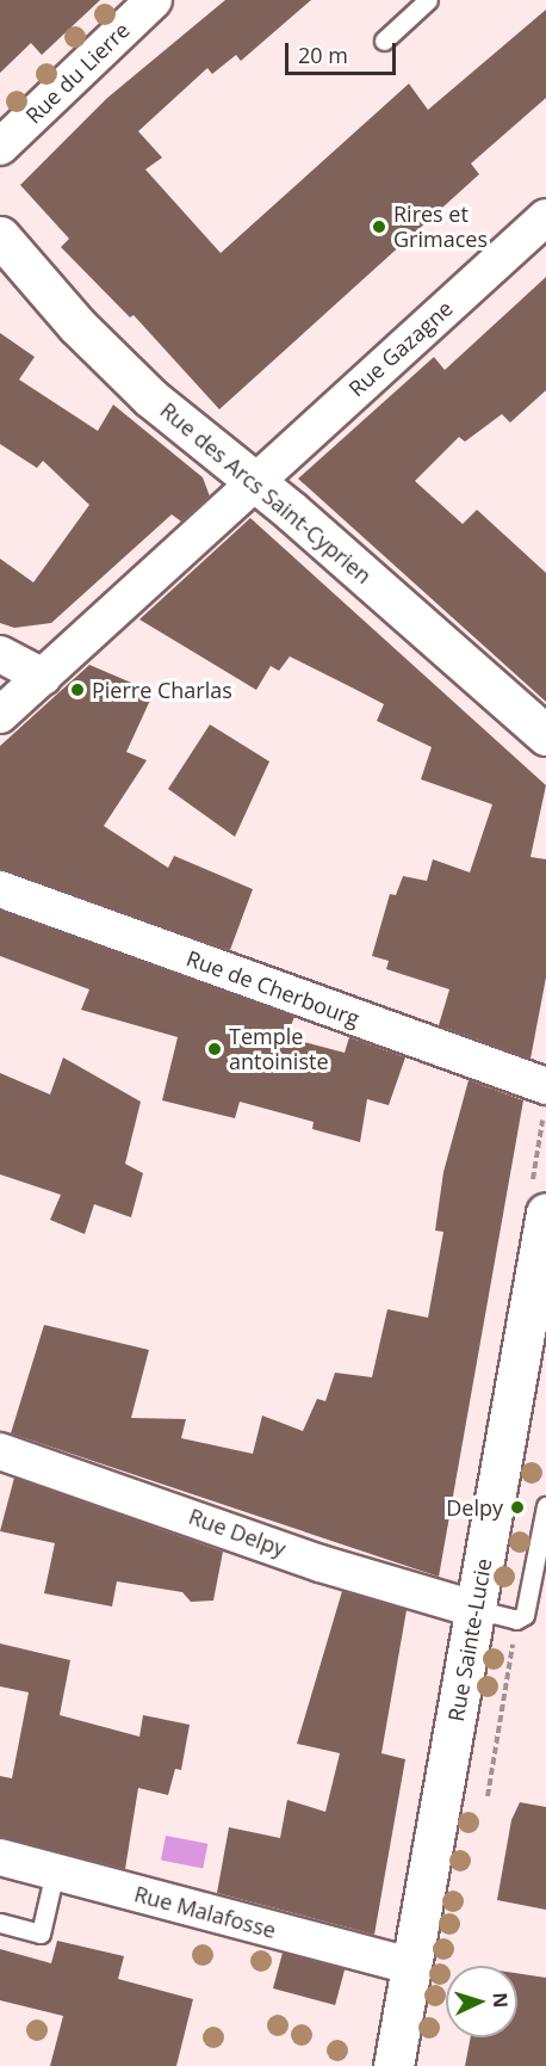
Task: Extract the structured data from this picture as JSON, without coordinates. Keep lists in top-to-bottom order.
{
  "streets": {
    "street": [
      "Rue du Lierre",
      "Rue Gazagne",
      "Rue des Arcs Saint-Cyprien",
      "Rue de Cherbourg",
      "Rue Delpy",
      "Rue Sainte-Lucie",
      "Rue Malafosse"
    ]
  },
  "crossings": [
    ["Rue Gazagne", "Rue des Arcs Saint-Cyprien"],
    ["Rue Delpy", "Rue Sainte-Lucie"],
    ["Rue Sainte-Lucie", "Rue Malafosse"]
  ],
  "places": [
    "Rires et Grimaces",
    "Pierre Charlas",
    "Temple antoiniste",
    "Delpy"
  ],
  "scale_bar": "20 m",
  "north": "right"
}
